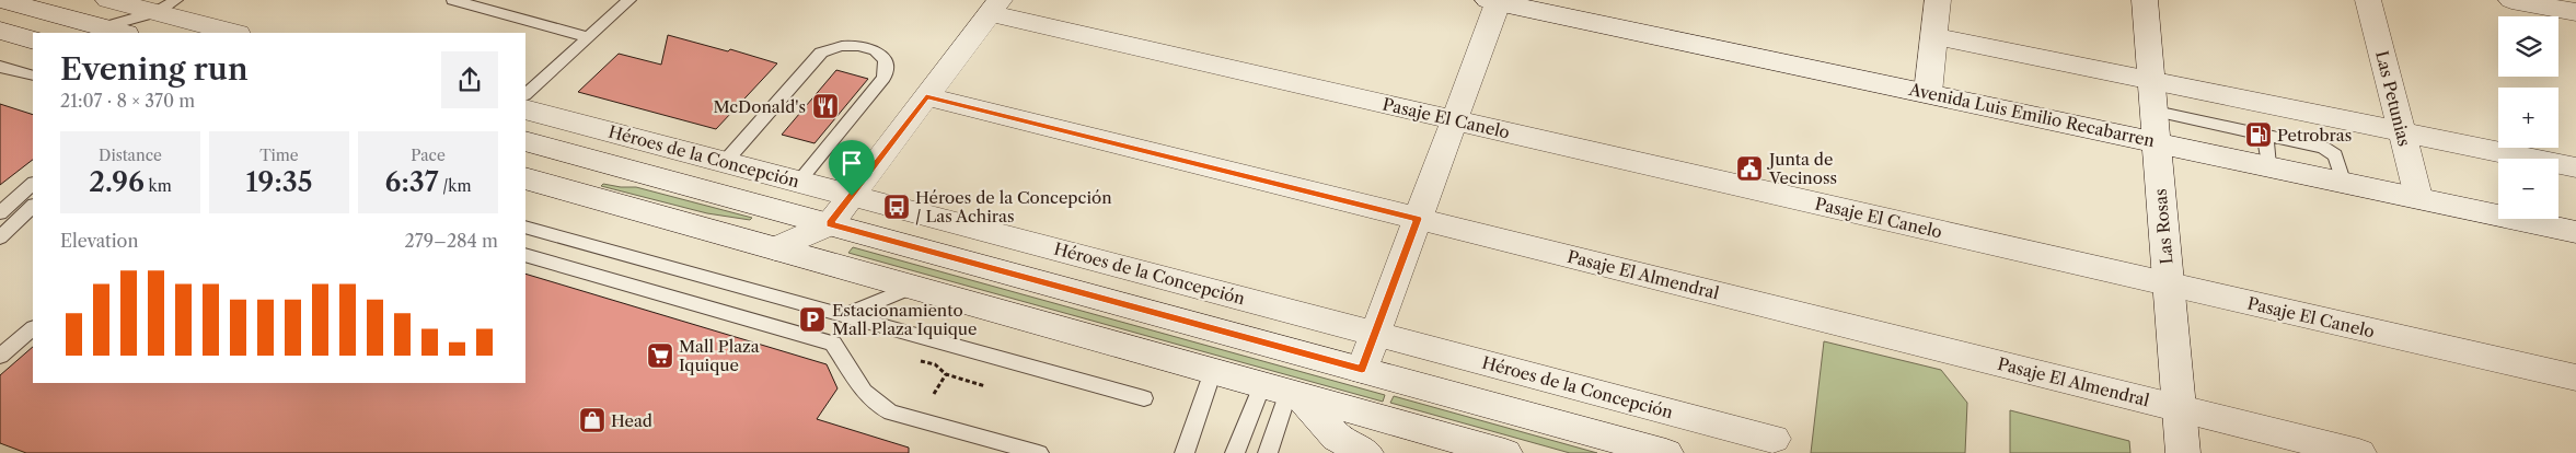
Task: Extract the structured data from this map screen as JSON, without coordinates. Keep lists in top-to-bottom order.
{
  "streets": {
    "street": [
      "Las Petunias",
      "Avenida Luis Emilio Recabarren",
      "Pasaje El Canelo",
      "Héroes de la Concepción",
      "Las Rosas",
      "Pasaje El Almendral"
    ]
  },
  "crossings": [
    ["Las Petunias", "Avenida Luis Emilio Recabarren"],
    ["Avenida Luis Emilio Recabarren", "Las Rosas"],
    ["Pasaje El Canelo", "Las Rosas"],
    ["Las Rosas", "Pasaje El Almendral"]
  ],
  "places": {
    "restaurant": ["McDonald's"],
    "fuel station": ["Petrobras"],
    "public building": ["Junta de Vecinoss"],
    "bus stop": ["Héroes de la Concepción / Las Achiras"],
    "parking": ["Estacionamiento Mall Plaza Iquique"],
    "supermarket": ["Mall Plaza Iquique"],
    "shop": ["Head"]
  },
  "page": {
    "map_buttons": ["+", "−"],
    "heading": ["Evening run", "21:07 · 8 × 370 m"],
    "stats": [
      ["Distance", "2.96 km"],
      ["Time", "19:35"],
      ["Pace", "6:37 /km"]
    ],
    "chart": ["Elevation", "279–284 m"]
  }
}
